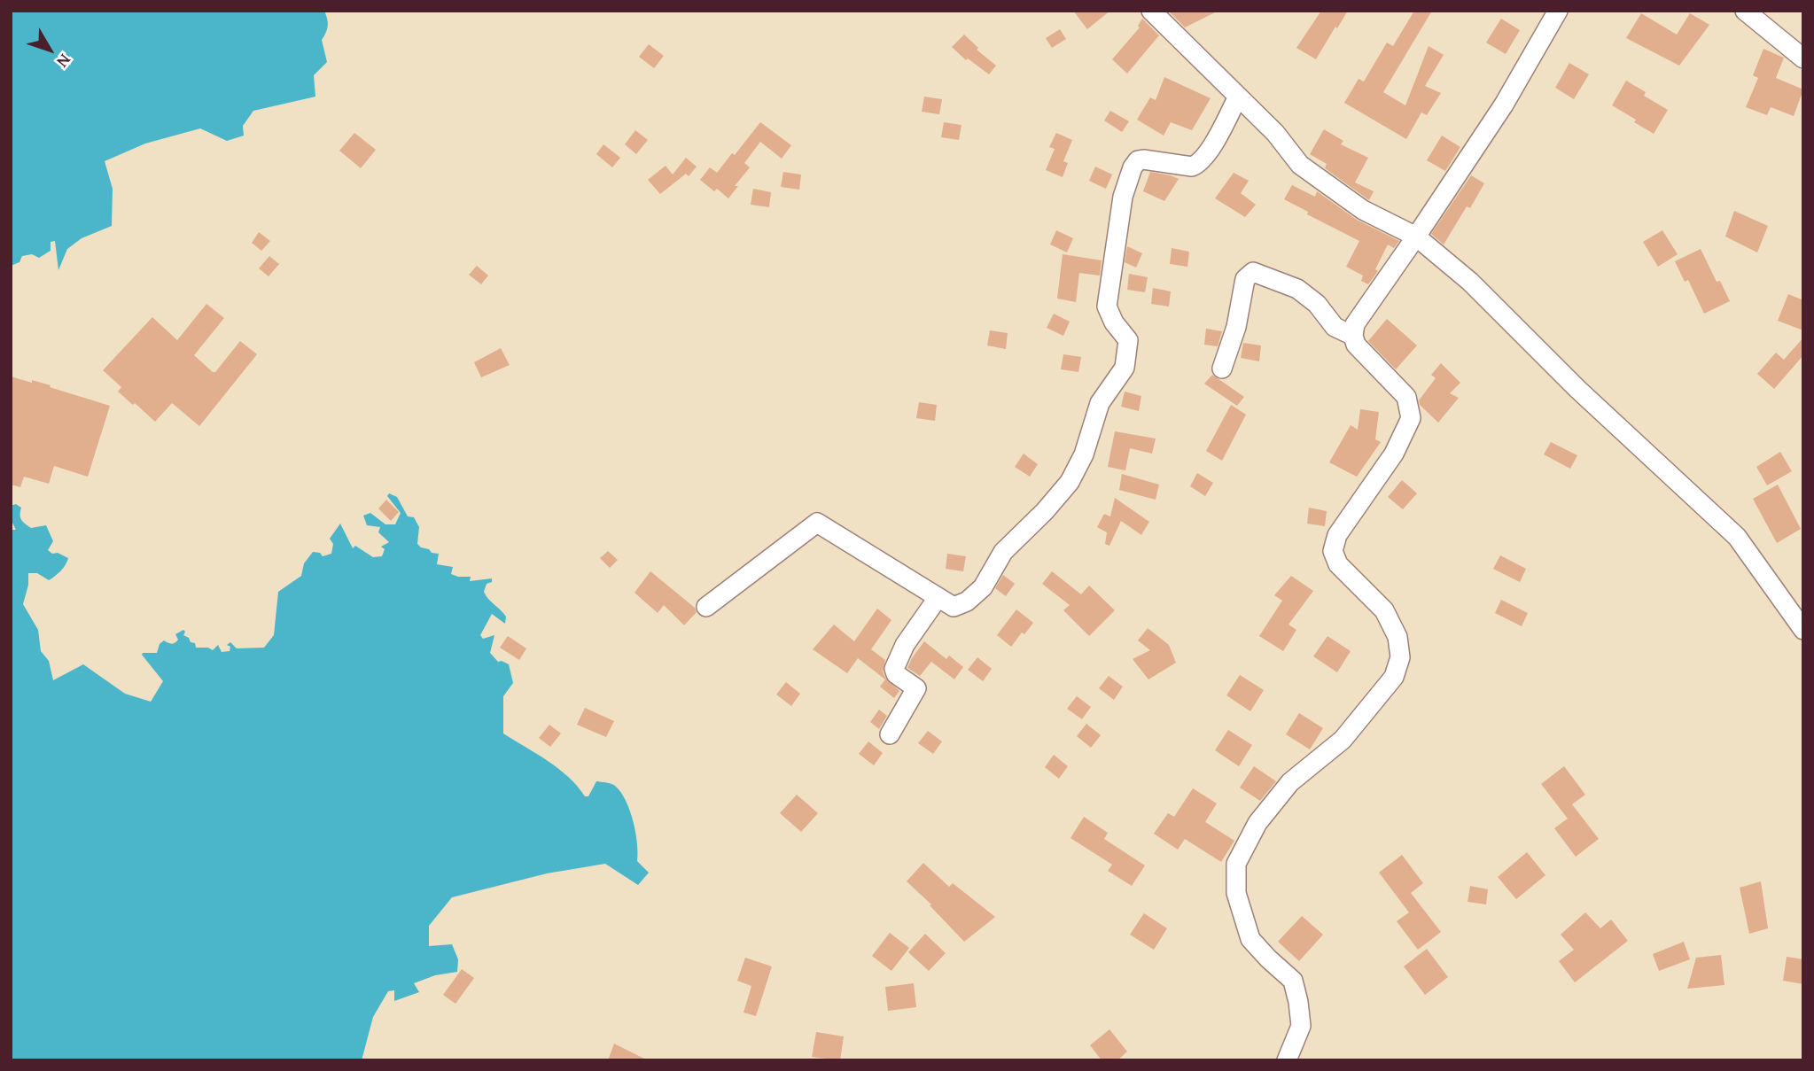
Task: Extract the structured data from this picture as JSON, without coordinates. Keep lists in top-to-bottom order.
{
  "north": "bottom right"
}
